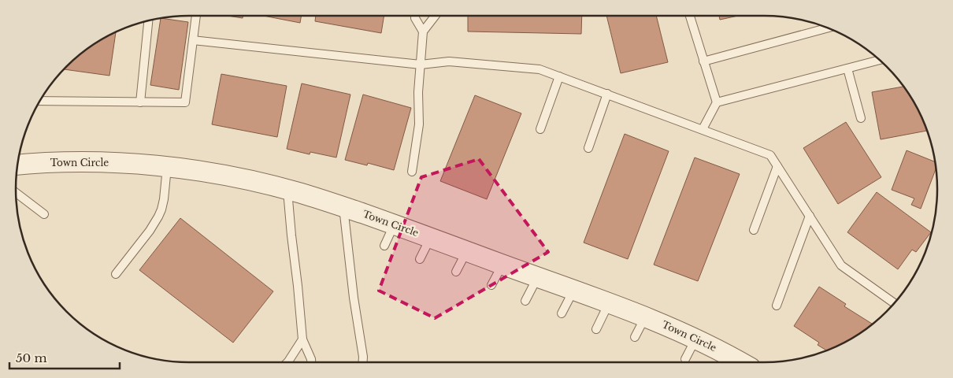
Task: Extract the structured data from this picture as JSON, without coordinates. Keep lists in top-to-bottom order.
{
  "streets": {
    "street": ["Town Circle"]
  },
  "scale_bar": "50 m"
}
